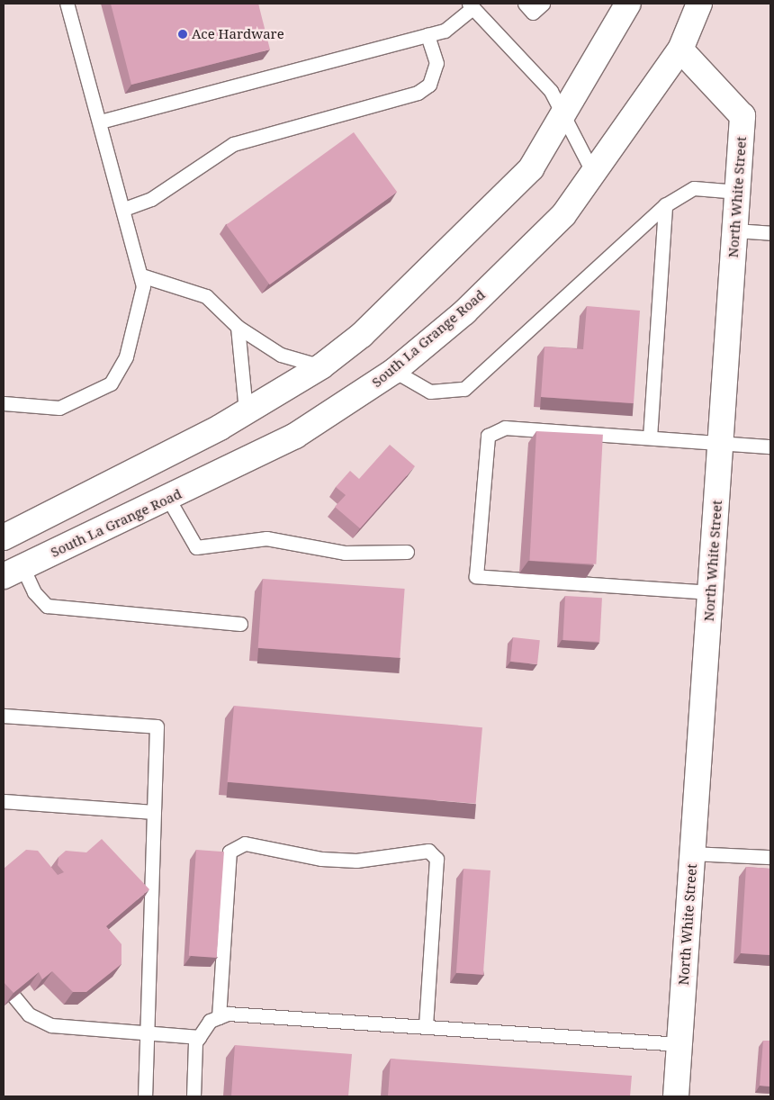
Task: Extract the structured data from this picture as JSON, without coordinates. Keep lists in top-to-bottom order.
{
  "streets": {
    "main road": ["North White Street", "South La Grange Road"]
  },
  "crossings": [
    ["North White Street", "South La Grange Road"]
  ],
  "places": ["Ace Hardware"]
}
